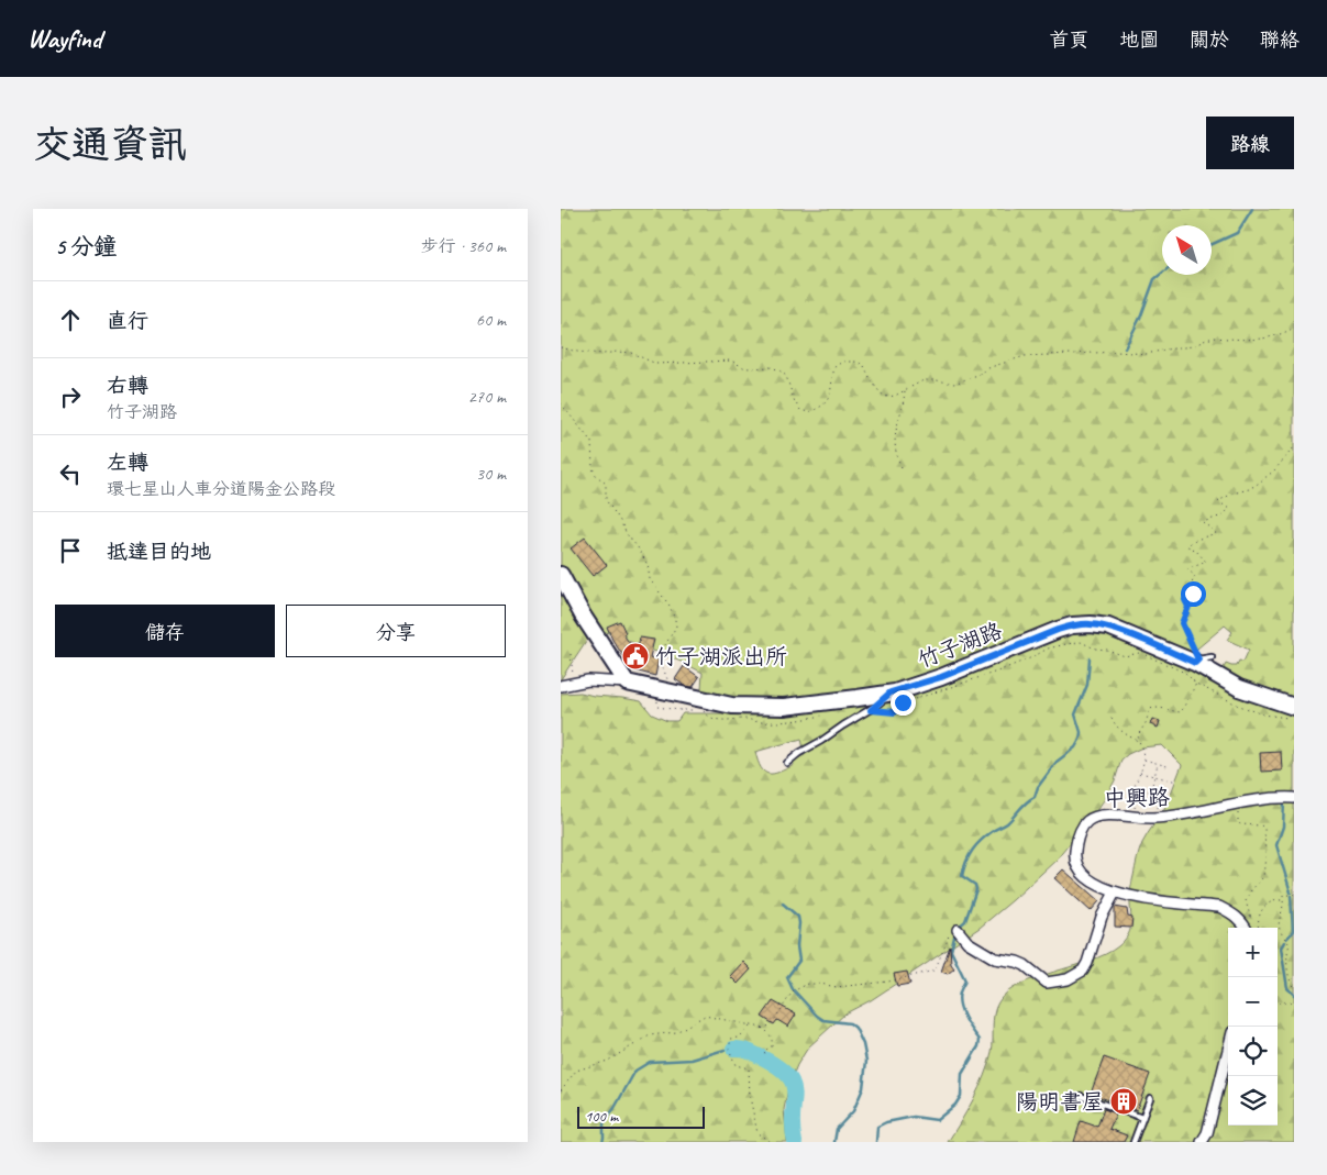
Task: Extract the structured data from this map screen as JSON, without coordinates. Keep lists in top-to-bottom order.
{
  "streets": {
    "main road": ["竹子湖路"],
    "street": ["中興路"]
  },
  "places": {
    "public building": ["竹子湖派出所"],
    "building": ["陽明書屋"]
  },
  "scale_bar": "100 m",
  "north": "top left",
  "page": {
    "header": "Wayfind",
    "nav": [
      "首頁",
      "地圖",
      "關於",
      "聯絡"
    ],
    "buttons": [
      "路線",
      ["儲存", "分享"]
    ],
    "title": "交通資訊",
    "heading": ["5 分鐘", "步行 · 360 m"],
    "list": [
      ["直行", "60 m"],
      ["右轉", "竹子湖路", "270 m"],
      ["左轉", "環七星山人車分道陽金公路段", "30 m"],
      "抵達目的地"
    ],
    "map_buttons": ["+", "−"],
    "scale": "100 m"
  }
}
